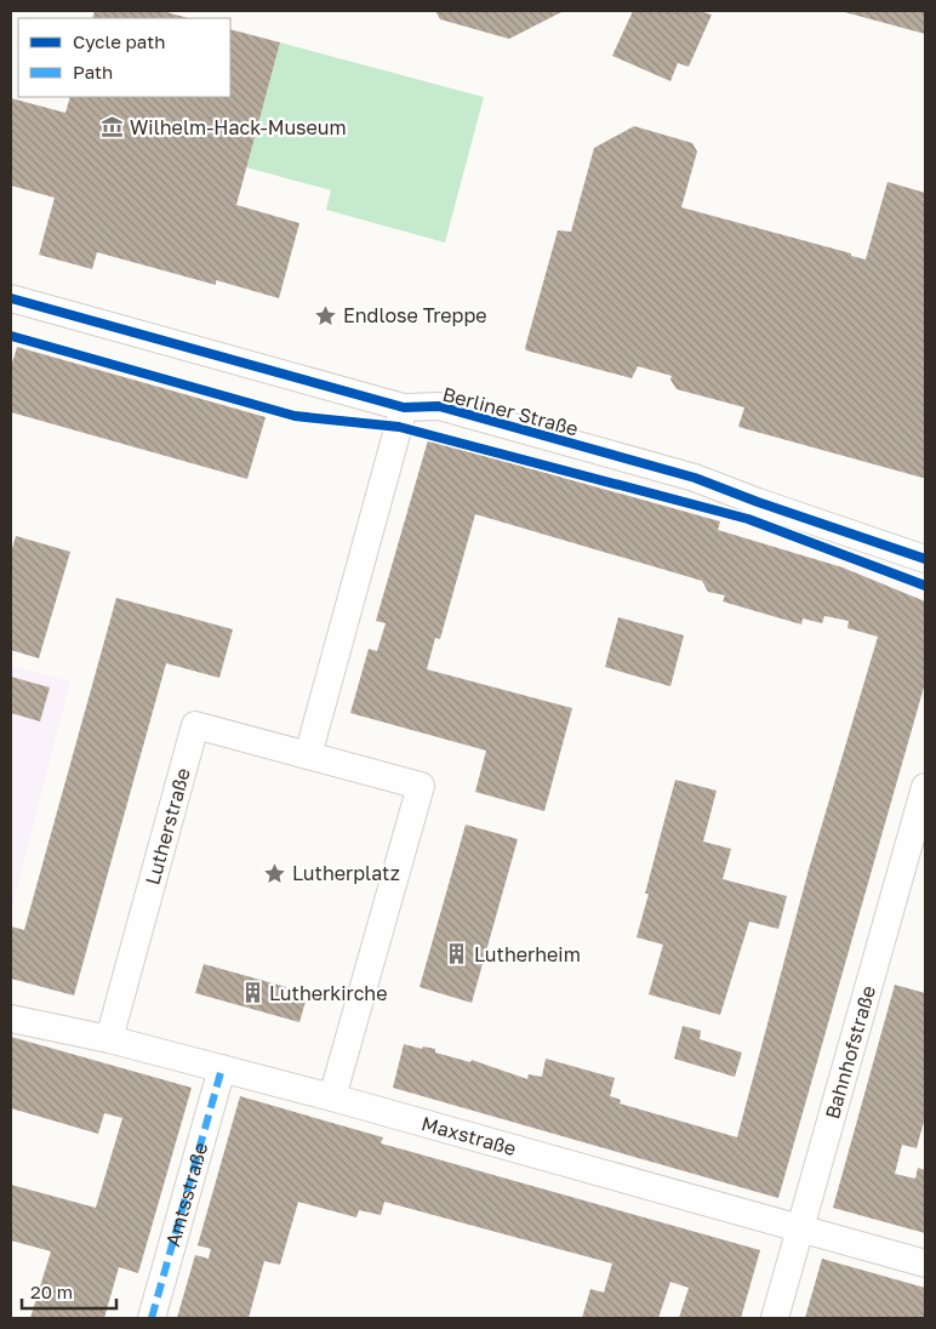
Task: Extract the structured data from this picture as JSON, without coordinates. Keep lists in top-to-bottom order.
{
  "streets": {
    "street": [
      "Berliner Straße",
      "Lutherstraße",
      "Bahnhofstraße",
      "Maxstraße",
      "Amtsstraße"
    ]
  },
  "crossings": [
    ["Lutherstraße", "Maxstraße"],
    ["Bahnhofstraße", "Maxstraße"],
    ["Maxstraße", "Amtsstraße"]
  ],
  "places": {
    "museum": ["Wilhelm-Hack-Museum"],
    "place": ["Endlose Treppe", "Lutherplatz"],
    "building": ["Lutherheim", "Lutherkirche"]
  },
  "legend": ["Cycle path", "Path"],
  "scale_bar": "20 m"
}
